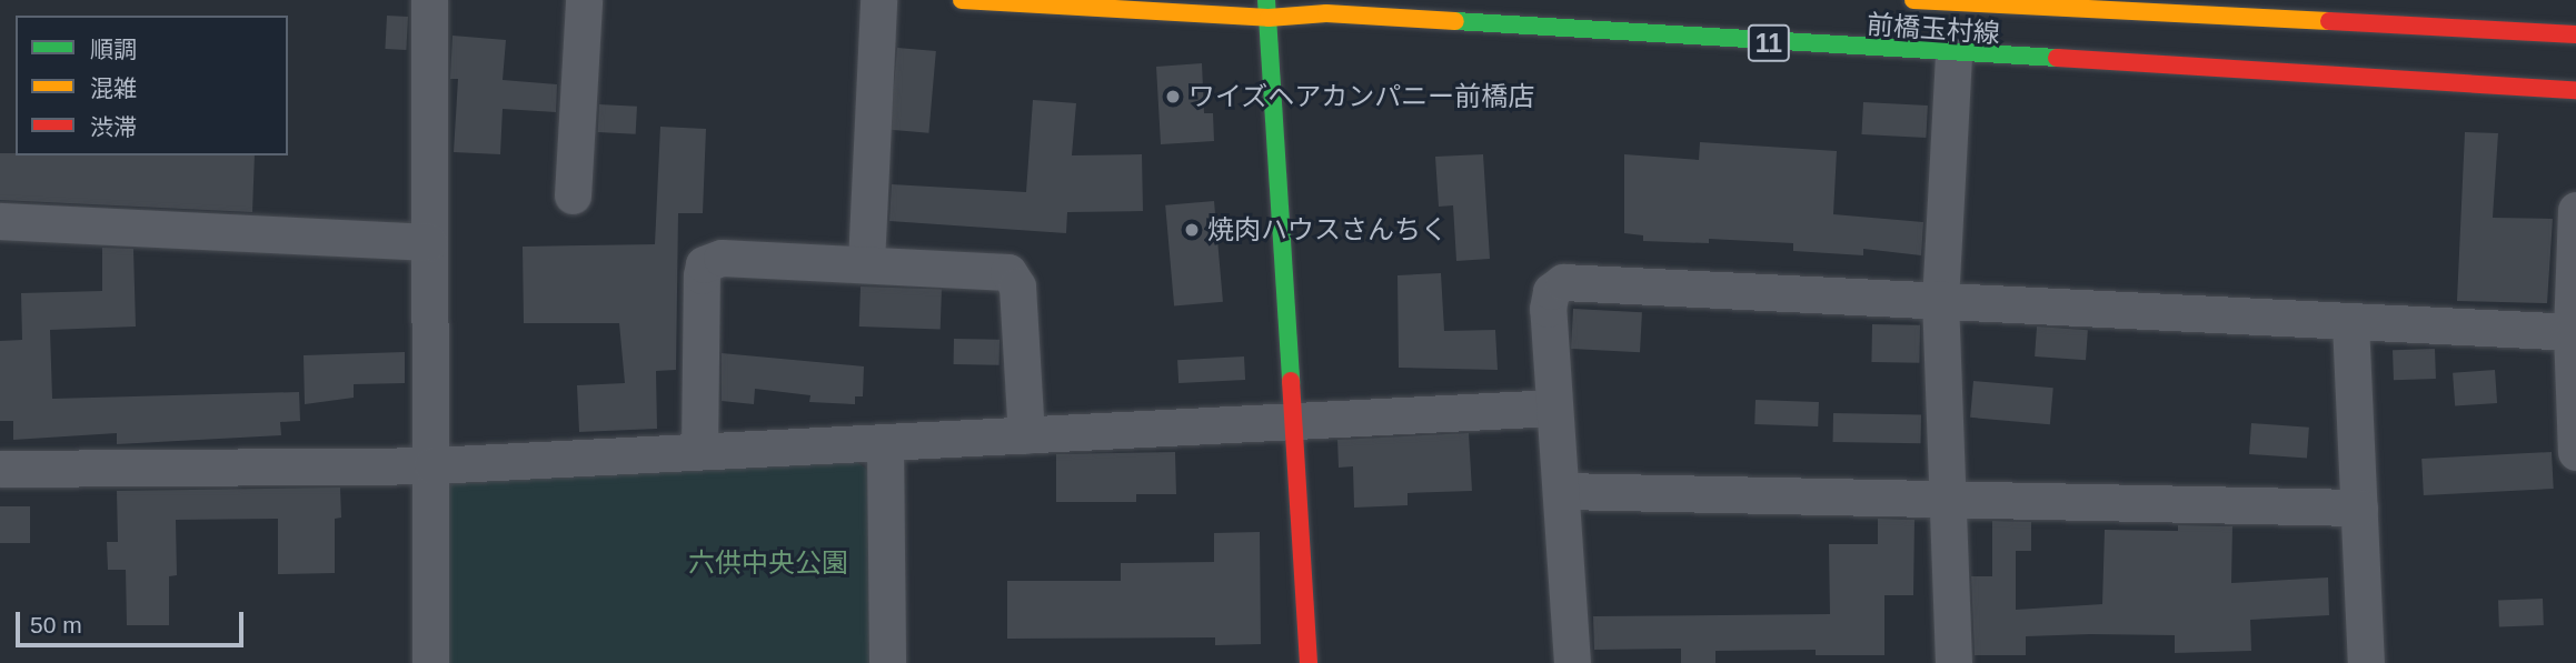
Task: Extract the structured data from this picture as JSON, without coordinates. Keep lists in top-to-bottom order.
{
  "streets": {
    "main road": ["前橋玉村線", "11"]
  },
  "parks": ["六供中央公園"],
  "places": ["ワイズヘアカンパニー前橋店", "焼肉ハウスさんちく"],
  "legend": ["順調", "混雑", "渋滞"],
  "scale_bar": "50 m"
}
